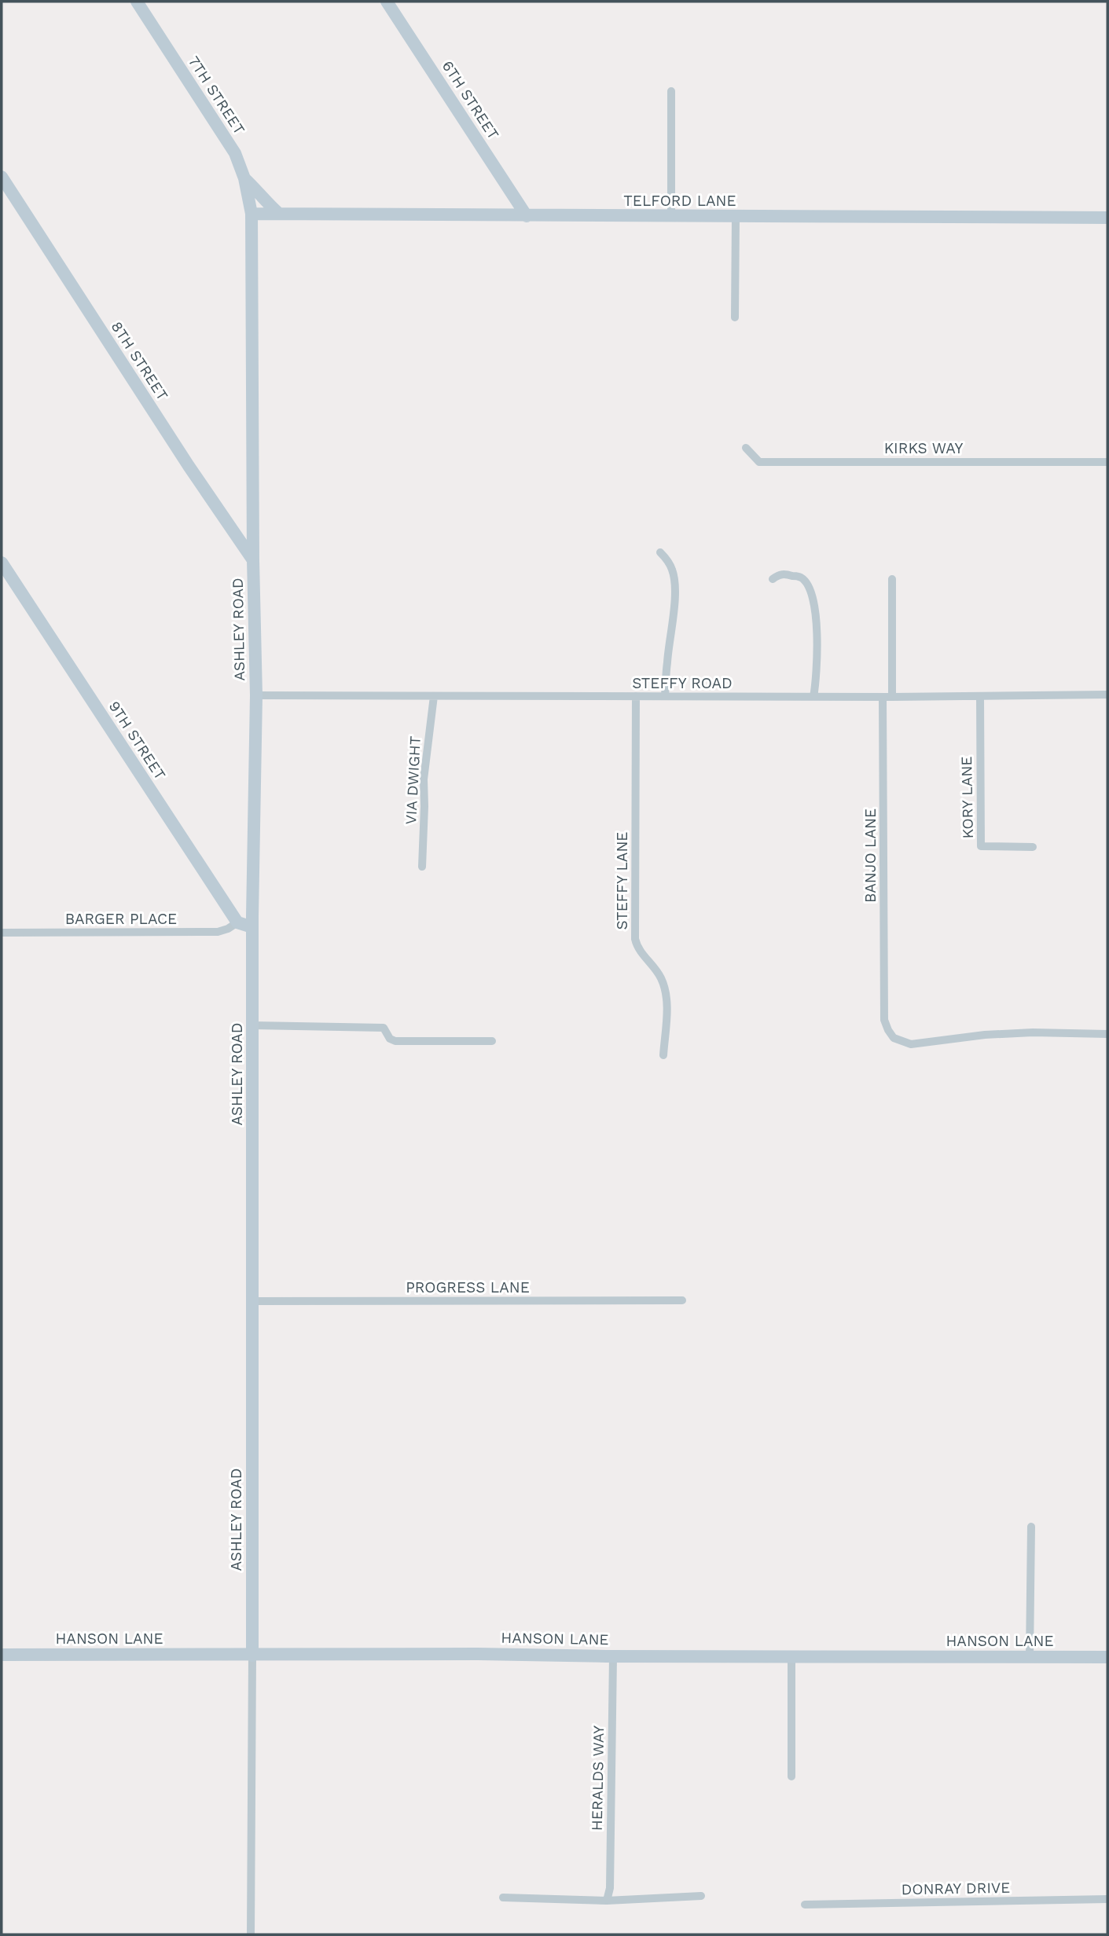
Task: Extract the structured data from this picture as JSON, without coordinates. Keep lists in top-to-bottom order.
{
  "streets": {
    "street": [
      "7TH STREET",
      "6TH STREET",
      "TELFORD LANE",
      "8TH STREET",
      "KIRKS WAY",
      "ASHLEY ROAD",
      "STEFFY ROAD",
      "9TH STREET",
      "VIA DWIGHT",
      "KORY LANE",
      "BANJO LANE",
      "STEFFY LANE",
      "BARGER PLACE",
      "PROGRESS LANE",
      "HANSON LANE",
      "HERALDS WAY",
      "DONRAY DRIVE"
    ]
  },
  "crossings": [
    ["7TH STREET", "TELFORD LANE"],
    ["7TH STREET", "ASHLEY ROAD"],
    ["6TH STREET", "TELFORD LANE"],
    ["TELFORD LANE", "ASHLEY ROAD"],
    ["8TH STREET", "ASHLEY ROAD"],
    ["ASHLEY ROAD", "STEFFY ROAD"],
    ["ASHLEY ROAD", "PROGRESS LANE"],
    ["ASHLEY ROAD", "HANSON LANE"],
    ["STEFFY ROAD", "VIA DWIGHT"],
    ["STEFFY ROAD", "KORY LANE"],
    ["STEFFY ROAD", "BANJO LANE"],
    ["STEFFY ROAD", "STEFFY LANE"],
    ["9TH STREET", "BARGER PLACE"],
    ["HANSON LANE", "HERALDS WAY"]
  ]
}
